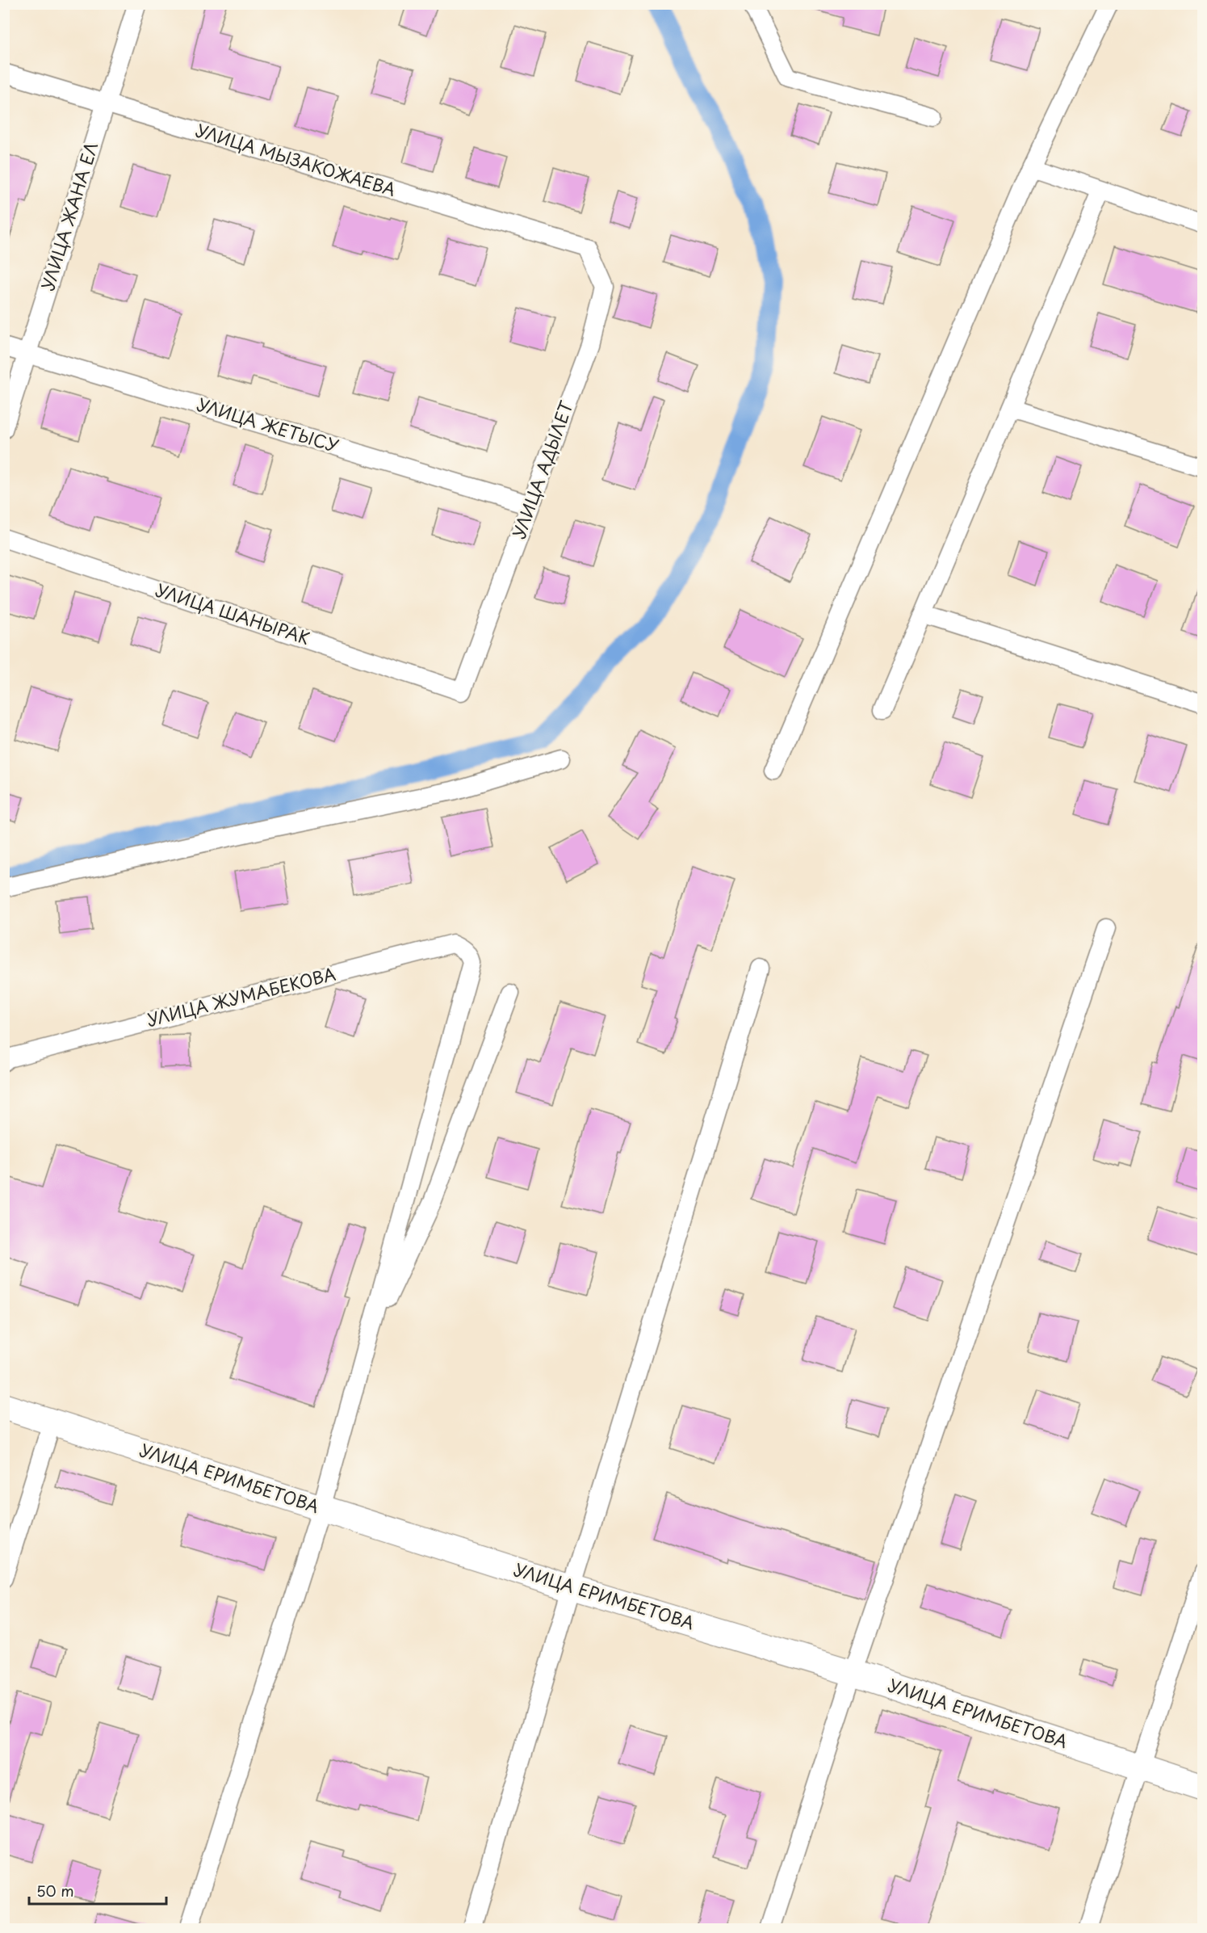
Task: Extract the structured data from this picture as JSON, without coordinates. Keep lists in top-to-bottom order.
{
  "streets": {
    "main road": ["УЛИЦА ЕРИМБЕТОВА"],
    "street": [
      "УЛИЦА МЫЗАКОЖАЕВА",
      "УЛИЦА ЖАНА ЕЛ",
      "УЛИЦА ЖЕТЫСУ",
      "УЛИЦА АДЫЛЕТ",
      "УЛИЦА ШАНЫРАК",
      "УЛИЦА ЖУМАБЕКОВА"
    ]
  },
  "crossings": [
    ["УЛИЦА МЫЗАКОЖАЕВА", "УЛИЦА ЖАНА ЕЛ"],
    ["УЛИЦА МЫЗАКОЖАЕВА", "УЛИЦА АДЫЛЕТ"],
    ["УЛИЦА ЖАНА ЕЛ", "УЛИЦА ЖЕТЫСУ"],
    ["УЛИЦА ЖЕТЫСУ", "УЛИЦА АДЫЛЕТ"],
    ["УЛИЦА АДЫЛЕТ", "УЛИЦА ШАНЫРАК"]
  ],
  "scale_bar": "50 m"
}
